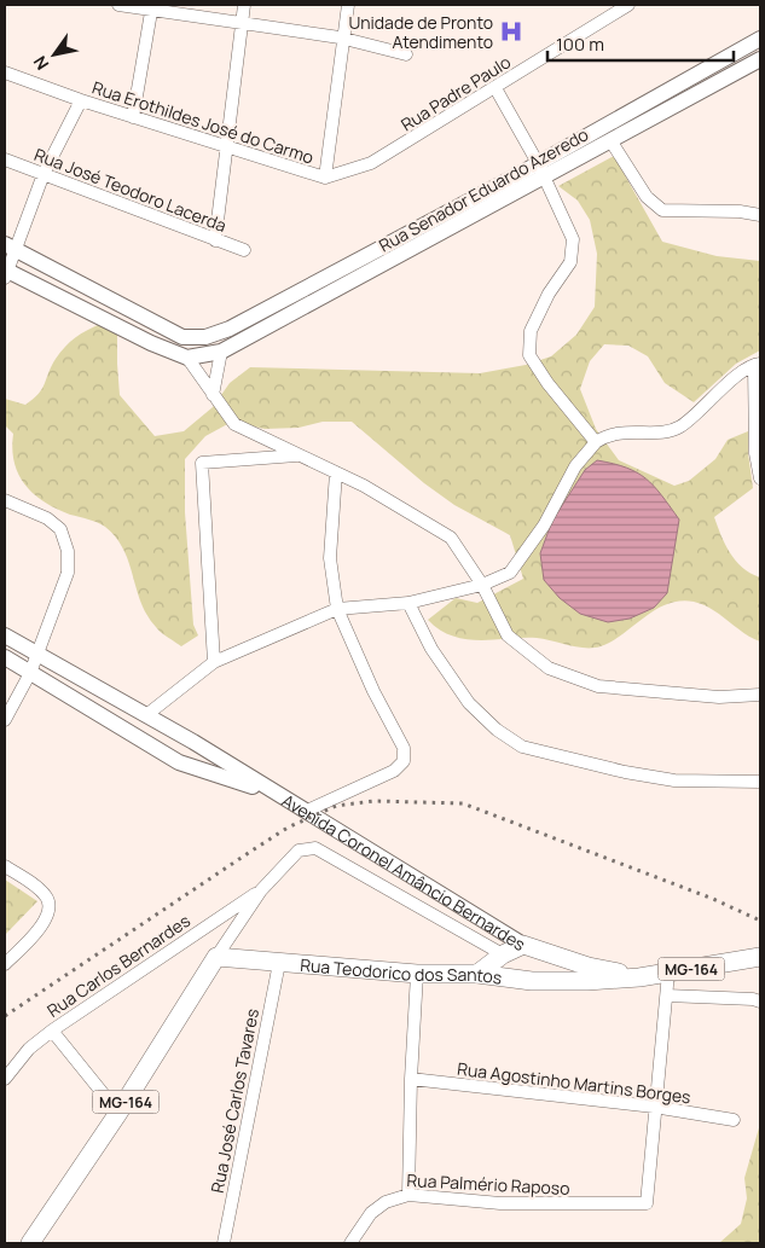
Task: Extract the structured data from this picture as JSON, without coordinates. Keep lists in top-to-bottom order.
{
  "streets": {
    "main road": ["Avenida Coronel Amâncio Bernardes", "MG-164", "Rua Teodorico dos Santos"],
    "street": [
      "Rua Padre Paulo",
      "Rua Erothildes José do Carmo",
      "Rua José Teodoro Lacerda",
      "Rua Senador Eduardo Azeredo",
      "Rua Carlos Bernardes",
      "Rua Agostinho Martins Borges",
      "Rua José Carlos Tavares",
      "Rua Palmério Raposo"
    ]
  },
  "crossings": [
    ["Rua Padre Paulo", "Rua Erothildes José do Carmo"],
    ["Avenida Coronel Amâncio Bernardes", "Rua Carlos Bernardes"],
    ["Avenida Coronel Amâncio Bernardes", "MG-164"],
    ["Avenida Coronel Amâncio Bernardes", "Rua Teodorico dos Santos"],
    ["MG-164", "Rua Teodorico dos Santos"],
    ["Rua Teodorico dos Santos", "Rua José Carlos Tavares"],
    ["Rua Agostinho Martins Borges", "Rua Palmério Raposo"]
  ],
  "places": {
    "hospital": ["Unidade de Pronto Atendimento"]
  },
  "scale_bar": "100 m",
  "north": "bottom left"
}
